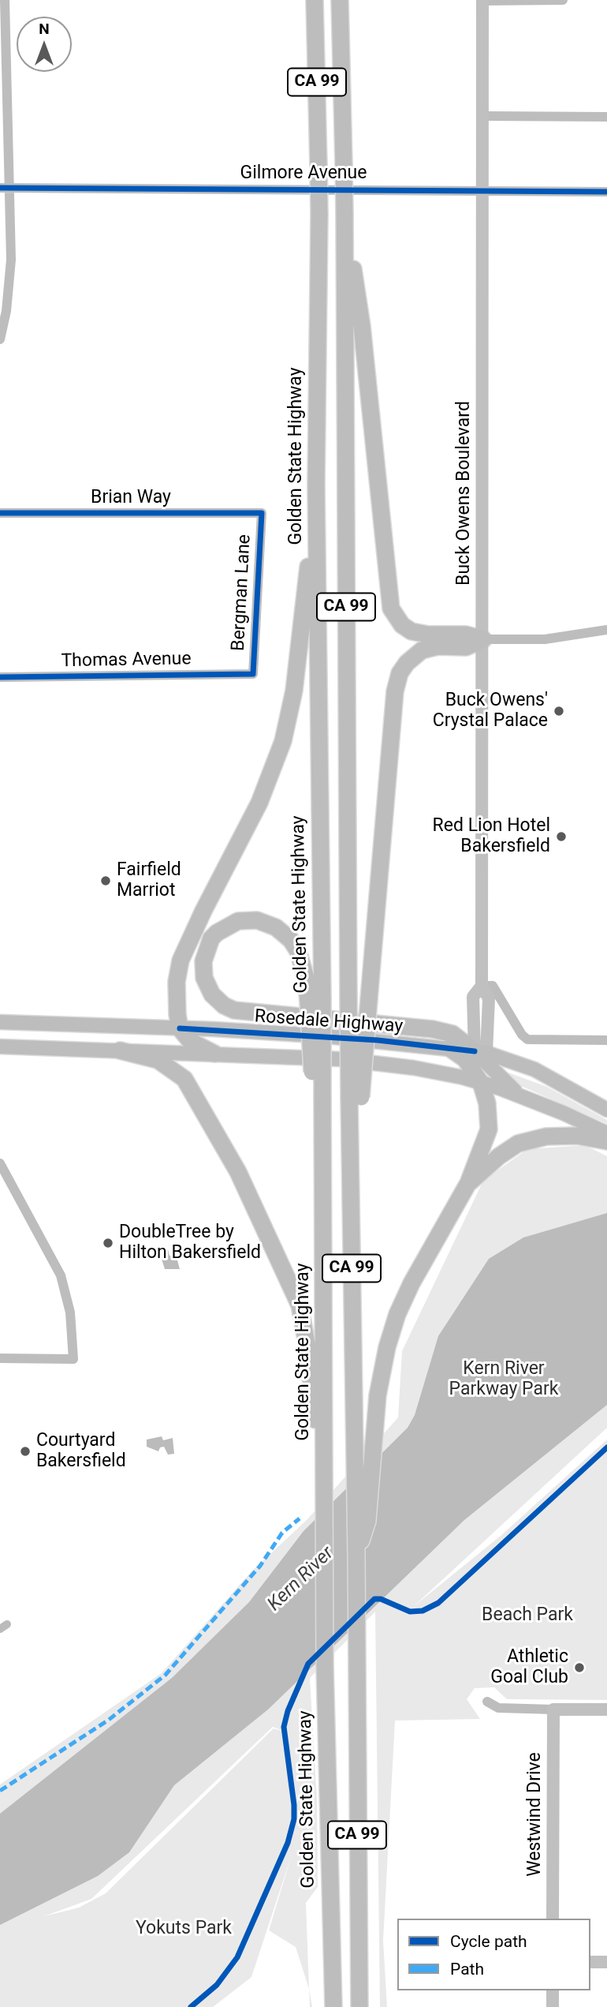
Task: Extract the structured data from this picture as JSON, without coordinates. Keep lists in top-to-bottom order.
{
  "streets": {
    "highway": ["CA 99", "Golden State Highway"],
    "main road": ["Buck Owens Boulevard", "Rosedale Highway", "Westwind Drive"],
    "street": [
      "Gilmore Avenue",
      "Brian Way",
      "Bergman Lane",
      "Thomas Avenue"
    ]
  },
  "crossings": [
    ["Gilmore Avenue", "Buck Owens Boulevard"],
    ["Brian Way", "Bergman Lane"],
    ["Bergman Lane", "Thomas Avenue"]
  ],
  "water": ["Kern River"],
  "parks": ["Kern River Parkway Park", "Beach Park", "Yokuts Park"],
  "places": [
    "Buck Owens' Crystal Palace",
    "Red Lion Hotel Bakersfield",
    "Fairfield Marriot",
    "DoubleTree by Hilton Bakersfield",
    "Courtyard Bakersfield",
    "Athletic Goal Club"
  ],
  "legend": ["Cycle path", "Path"],
  "north": "top"
}
